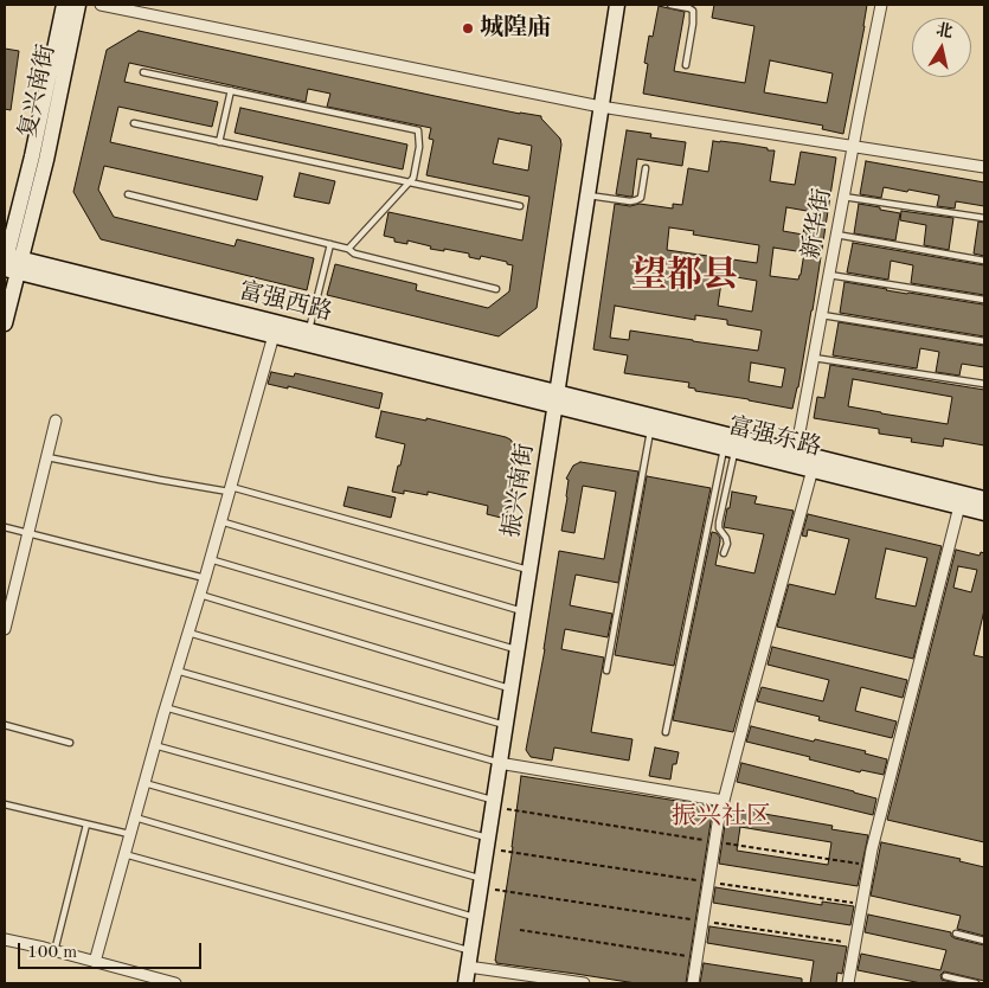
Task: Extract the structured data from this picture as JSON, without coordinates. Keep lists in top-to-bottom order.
{
  "streets": {
    "main road": [
      "复兴南街",
      "富强西路",
      "富强东路",
      "振兴南街"
    ],
    "street": ["新华街"]
  },
  "crossings": [
    ["复兴南街", "富强西路"],
    ["新华街", "富强东路"],
    ["富强西路", "富强东路"],
    ["富强西路", "振兴南街"],
    ["富强东路", "振兴南街"]
  ],
  "districts": ["望都县", "振兴社区"],
  "places": ["城隍庙"],
  "scale_bar": "100 m",
  "north": "top"
}
